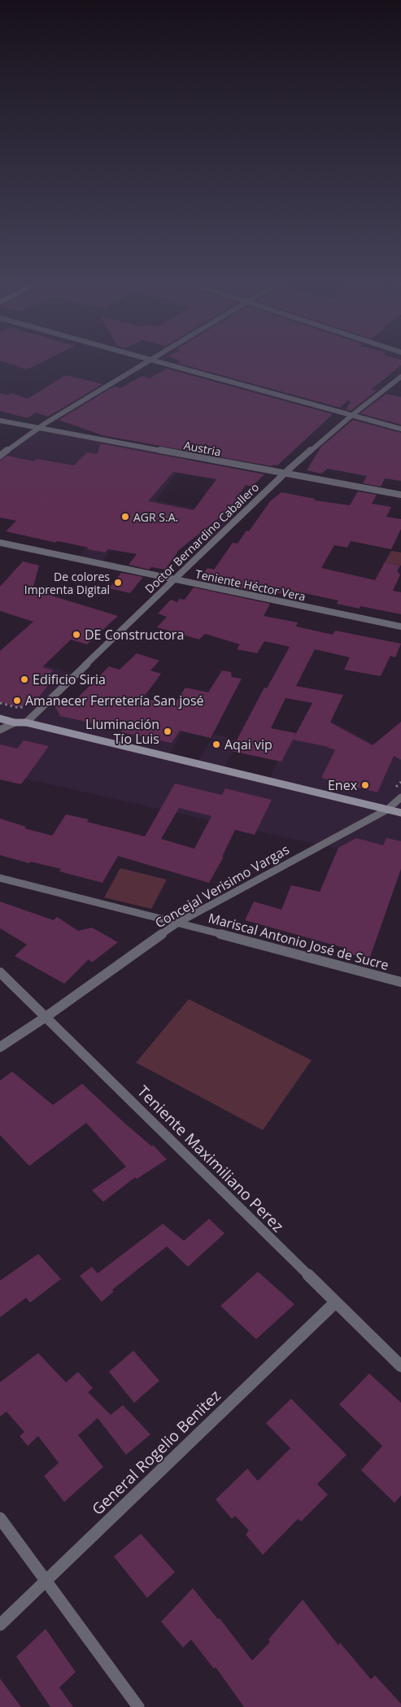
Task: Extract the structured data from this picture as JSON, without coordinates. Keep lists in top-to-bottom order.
{
  "streets": {
    "street": [
      "Austria",
      "Doctor Bernardino Caballero",
      "Teniente Héctor Vera",
      "Concejal Verisimo Vargas",
      "Mariscal Antonio José de Sucre",
      "Teniente Maximiliano Perez",
      "General Rogelio Benitez"
    ]
  },
  "crossings": [
    ["Austria", "Doctor Bernardino Caballero"],
    ["Doctor Bernardino Caballero", "Teniente Héctor Vera"],
    ["Concejal Verisimo Vargas", "Mariscal Antonio José de Sucre"],
    ["Concejal Verisimo Vargas", "Teniente Maximiliano Perez"],
    ["Teniente Maximiliano Perez", "General Rogelio Benitez"]
  ],
  "places": [
    "AGR S.A.",
    "De colores Imprenta Digital",
    "DE Constructora",
    "Edificio Siria",
    "Amanecer Ferretería San josé",
    "Lluminación Tío Luis",
    "Aqai vip",
    "Enex"
  ]
}
